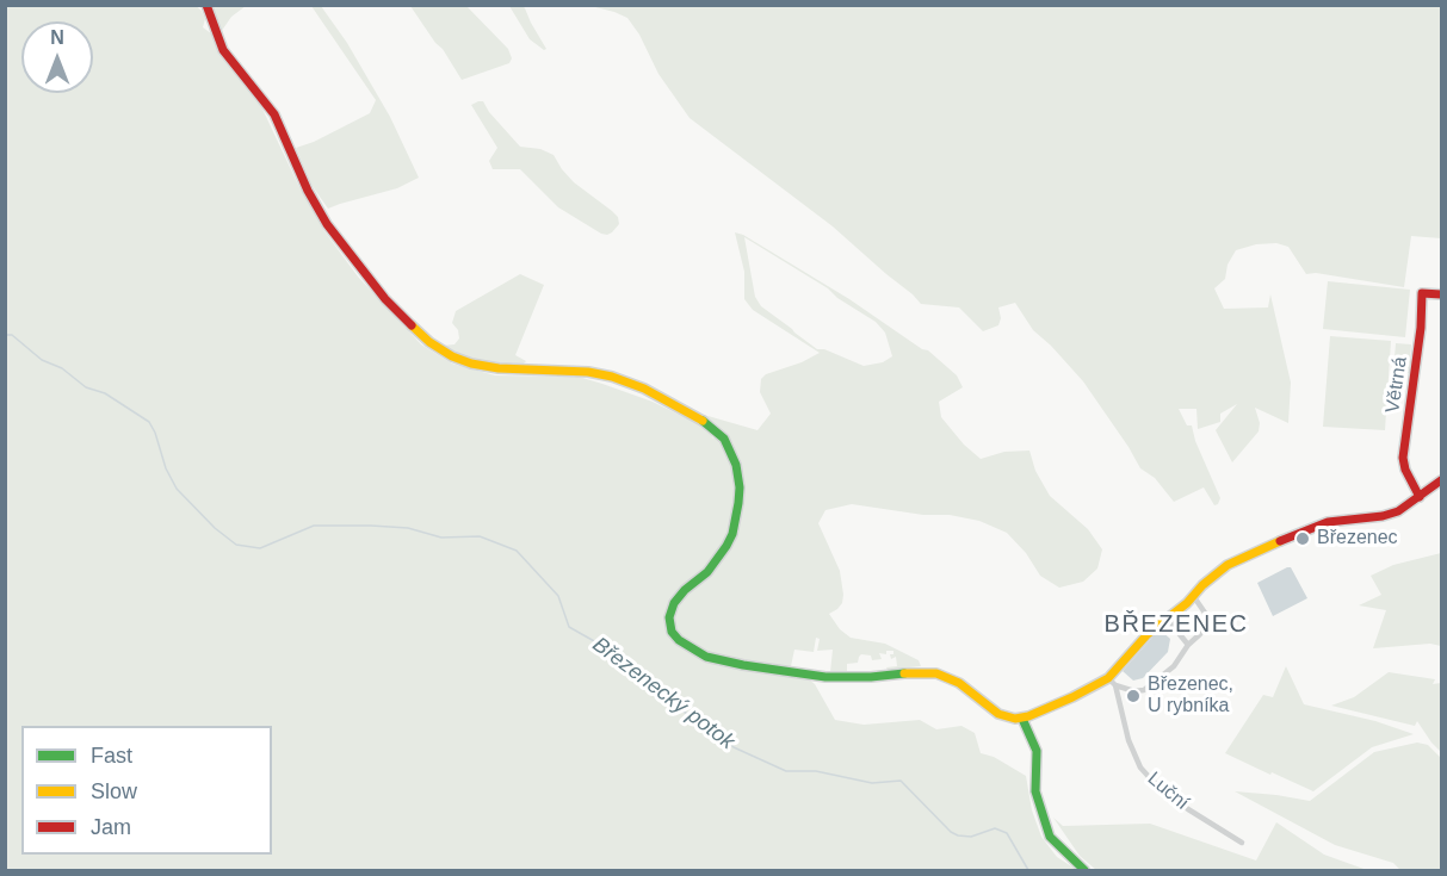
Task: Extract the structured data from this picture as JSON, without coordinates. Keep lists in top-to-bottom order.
{
  "streets": {
    "street": ["Větrná", "Luční"]
  },
  "districts": ["BŘEZENEC"],
  "water": ["Březenecký potok"],
  "places": ["Březenec", "Březenec, U rybníka"],
  "legend": ["Fast", "Slow", "Jam"],
  "north": "top"
}
